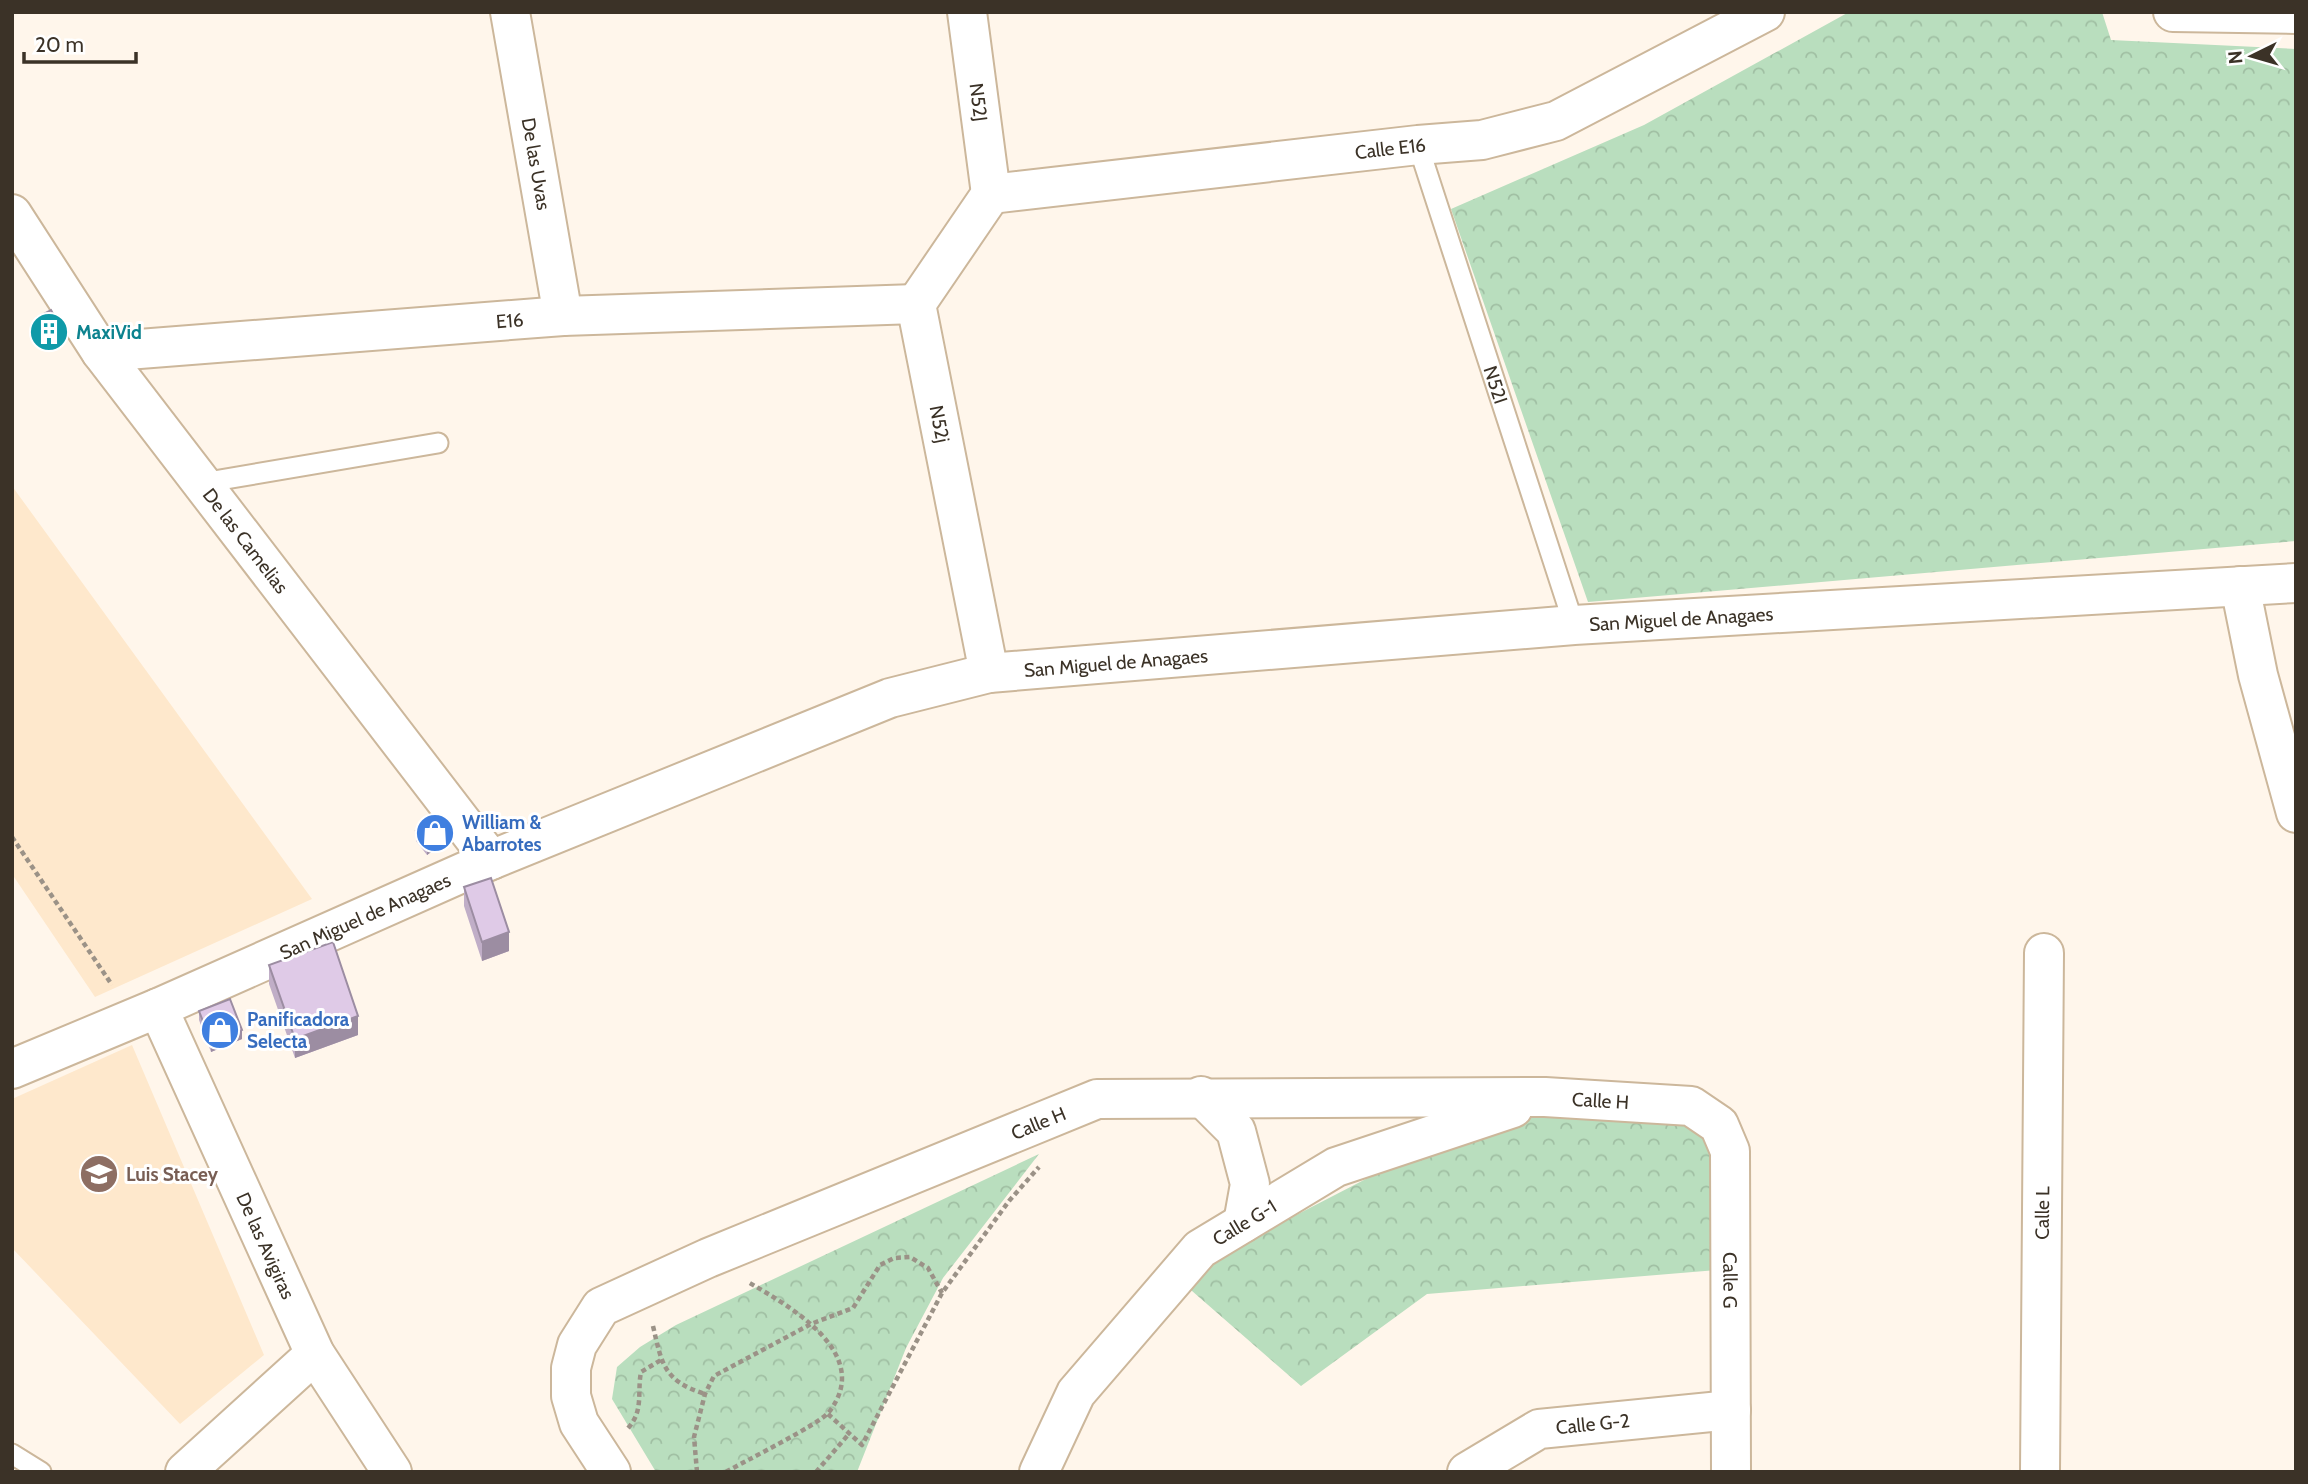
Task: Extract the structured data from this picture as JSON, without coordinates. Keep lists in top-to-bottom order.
{
  "streets": {
    "street": [
      "N52J",
      "Calle E16",
      "De las Uvas",
      "E16",
      "N52j",
      "De las Camelias",
      "San Miguel de Anagaes",
      "Calle H",
      "Calle L",
      "Calle G-1",
      "De las Avigiras",
      "Calle G",
      "Calle G-2"
    ],
    "lane": ["N52I"]
  },
  "crossings": [
    ["N52J", "Calle E16"],
    ["Calle E16", "N52I"],
    ["De las Uvas", "E16"],
    ["E16", "N52j"],
    ["E16", "De las Camelias"],
    ["N52I", "San Miguel de Anagaes"],
    ["N52j", "San Miguel de Anagaes"],
    ["De las Camelias", "San Miguel de Anagaes"],
    ["San Miguel de Anagaes", "De las Avigiras"],
    ["Calle H", "Calle G-1"],
    ["Calle H", "Calle G"],
    ["Calle G", "Calle G-2"]
  ],
  "places": {
    "building": ["MaxiVid"],
    "shop": ["William & Abarrotes", "Panificadora Selecta"],
    "school or university": ["Luis Stacey"]
  },
  "scale_bar": "20 m",
  "north": "left"
}
